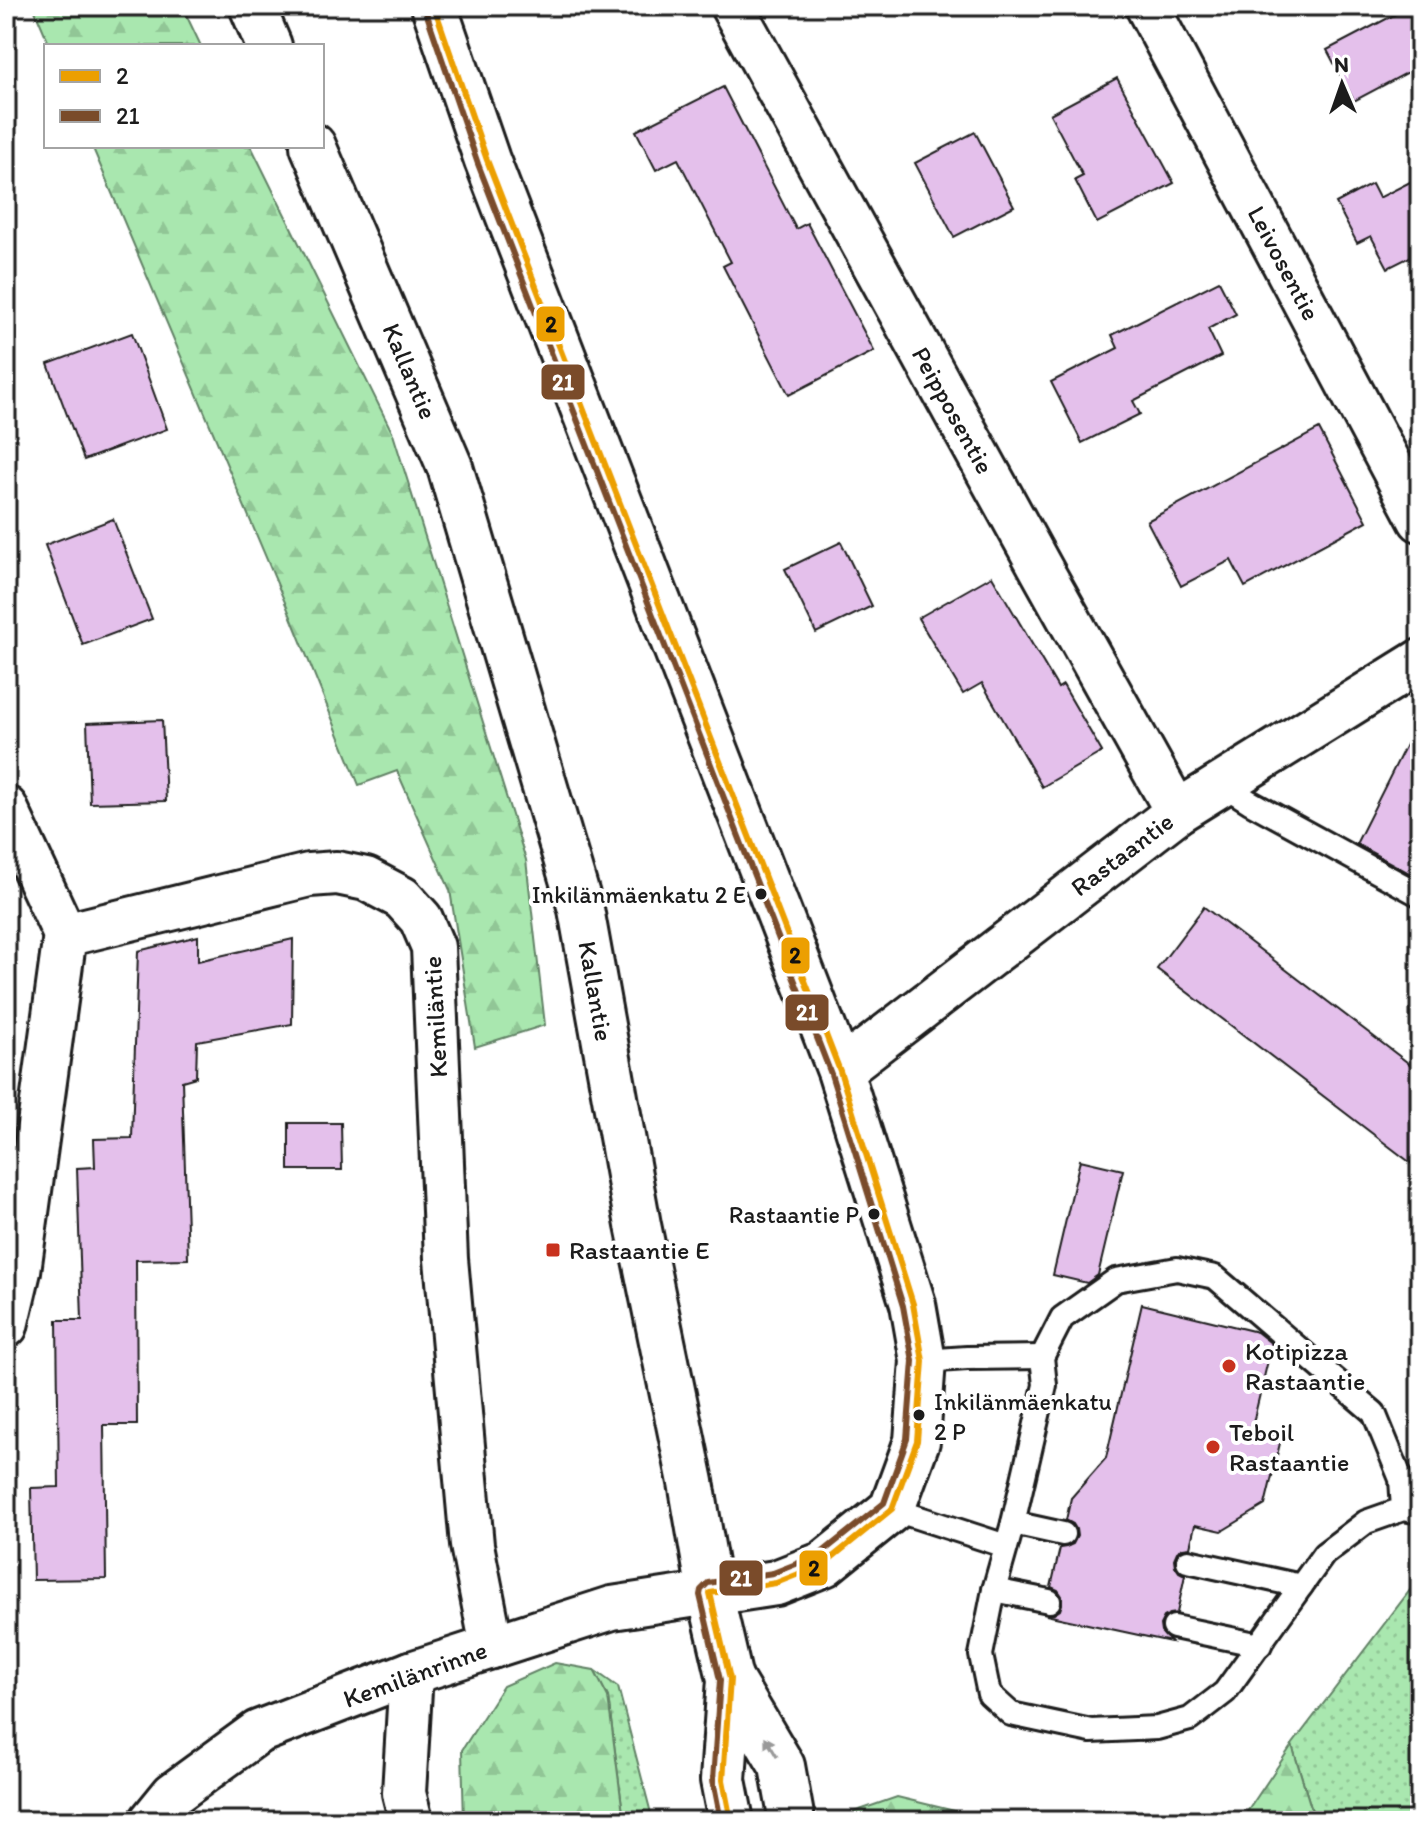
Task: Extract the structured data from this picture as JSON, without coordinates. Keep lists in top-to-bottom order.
{
  "streets": {
    "main road": ["Kallantie"],
    "street": [
      "Leivosentie",
      "Peipposentie",
      "Rastaantie",
      "Kemiläntie",
      "Kemilänrinne"
    ]
  },
  "crossings": [
    ["Kallantie", "Kemilänrinne"],
    ["Peipposentie", "Rastaantie"],
    ["Kemiläntie", "Kemilänrinne"]
  ],
  "places": {
    "other": [
      "Inkilänmäenkatu 2 E",
      "Rastaantie P",
      "Kotipizza Rastaantie",
      "Inkilänmäenkatu 2 P",
      "Teboil Rastaantie"
    ],
    "transit": ["Rastaantie E"]
  },
  "lines": ["transit line 2", "transit line 21"],
  "legend": ["2", "21"],
  "north": "top"
}
